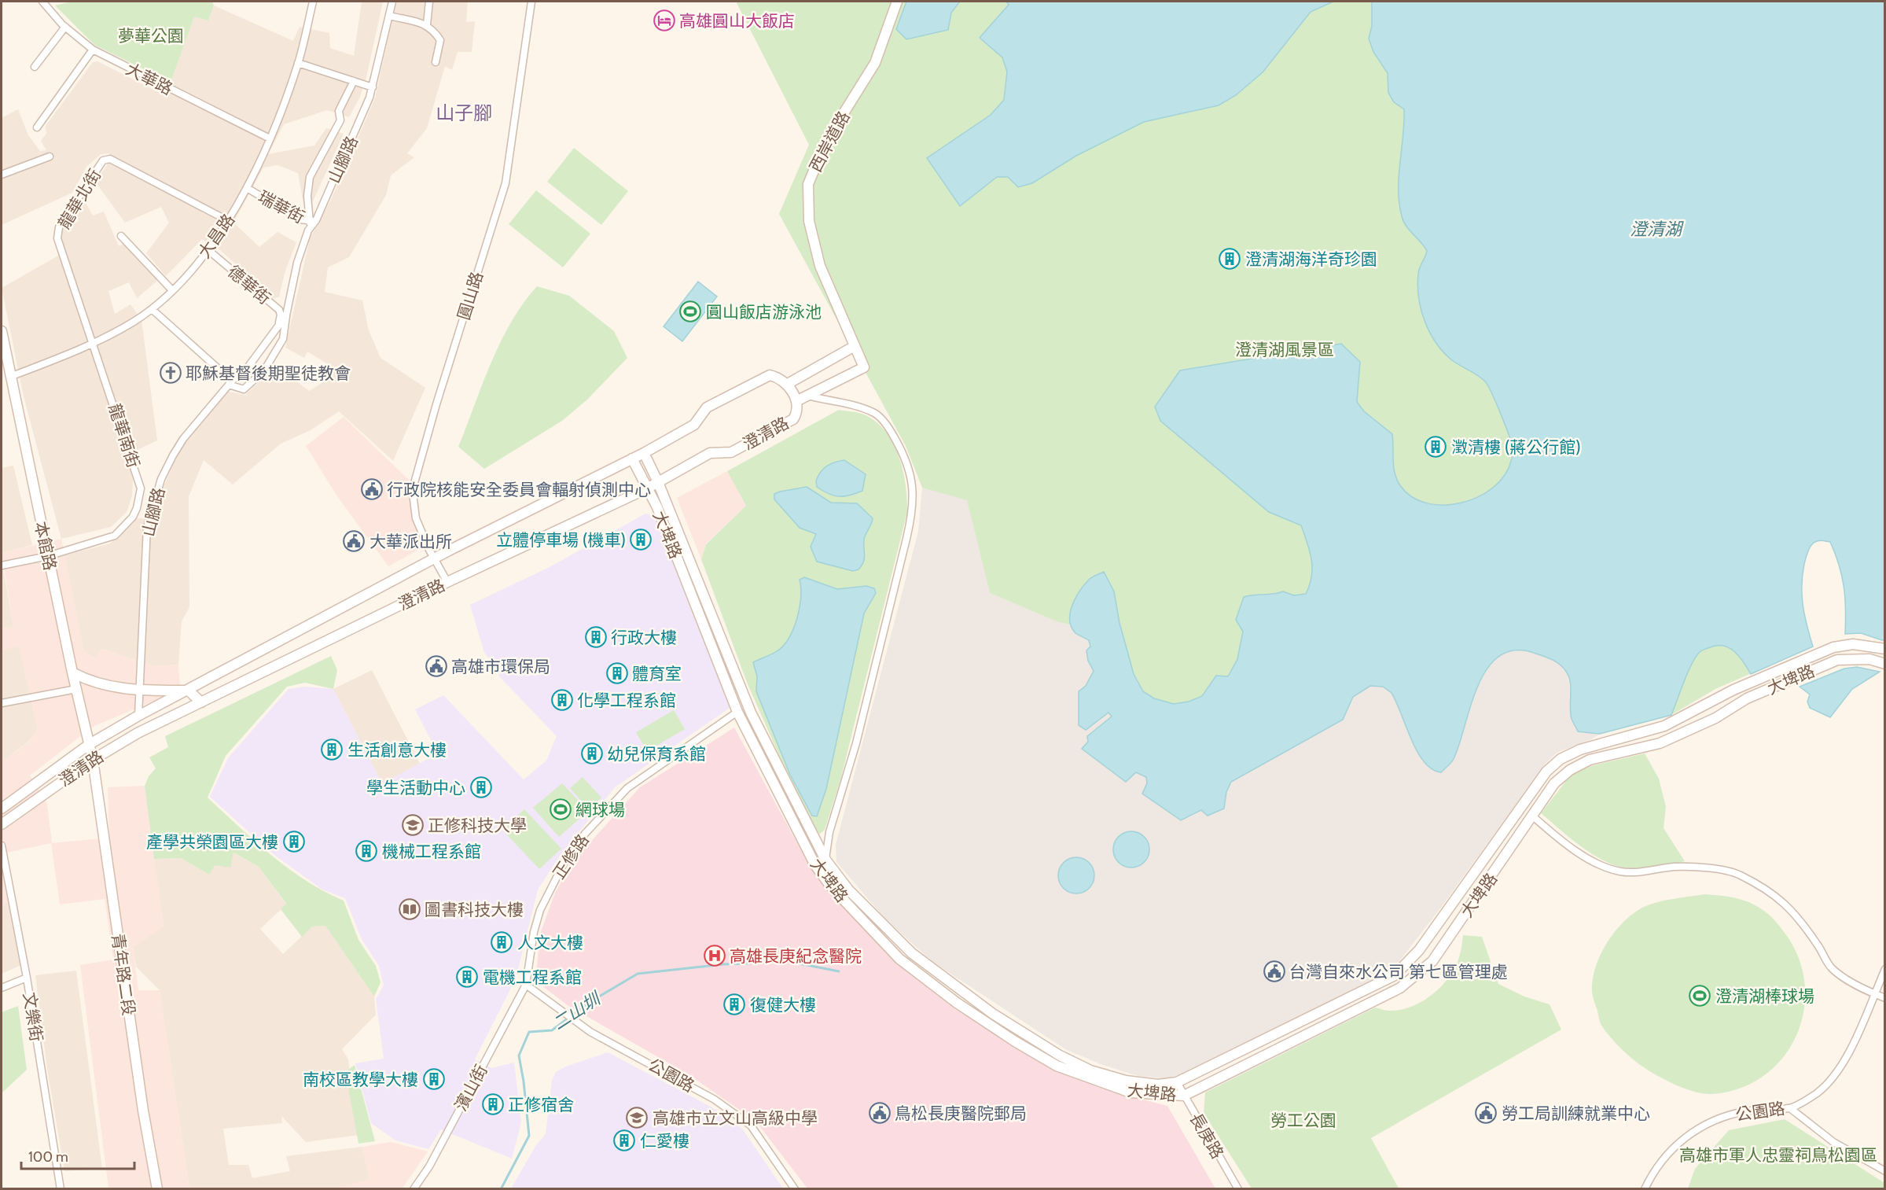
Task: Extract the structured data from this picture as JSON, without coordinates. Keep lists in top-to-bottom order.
{
  "streets": {
    "main road": [
      "西岸道路",
      "澄清路",
      "大埤路",
      "本館路",
      "青年路二段"
    ],
    "street": [
      "大華路",
      "山腳路",
      "龍華北街",
      "瑞華街",
      "大昌路",
      "德華街",
      "圓山路",
      "龍華南街",
      "正修路",
      "文樂街",
      "公園路",
      "濱山街",
      "長庚路"
    ]
  },
  "crossings": [
    ["大華路", "大昌路"],
    ["西岸道路", "大埤路"],
    ["山腳路", "瑞華街"],
    ["山腳路", "德華街"],
    ["山腳路", "澄清路"],
    ["龍華北街", "大昌路"],
    ["龍華北街", "龍華南街"],
    ["瑞華街", "大昌路"],
    ["大昌路", "德華街"],
    ["大昌路", "龍華南街"],
    ["大昌路", "本館路"],
    ["圓山路", "澄清路"],
    ["澄清路", "大埤路"],
    ["澄清路", "本館路"],
    ["澄清路", "青年路二段"],
    ["龍華南街", "本館路"],
    ["大埤路", "正修路"],
    ["大埤路", "長庚路"],
    ["本館路", "青年路二段"],
    ["正修路", "公園路"],
    ["正修路", "濱山街"],
    ["公園路", "濱山街"]
  ],
  "districts": ["山子腳"],
  "water": ["澄清湖", "二山圳"],
  "parks": [
    "夢華公園",
    "澄清湖風景區",
    "勞工公園",
    "高雄市軍人忠靈祠鳥松園區"
  ],
  "places": {
    "hotel": ["高雄圓山大飯店"],
    "building": [
      "澄清湖海洋奇珍園",
      "澂清樓 (蔣公行館)",
      "立體停車場 (機車)",
      "行政大樓",
      "體育室",
      "化學工程系館",
      "生活創意大樓",
      "幼兒保育系館",
      "學生活動中心",
      "產學共榮園區大樓",
      "機械工程系館",
      "人文大樓",
      "電機工程系館",
      "復健大樓",
      "南校區教學大樓",
      "正修宿舍",
      "仁愛樓"
    ],
    "sports": ["圓山飯店游泳池", "網球場", "澄清湖棒球場"],
    "church": ["耶穌基督後期聖徒教會"],
    "public building": [
      "行政院核能安全委員會輻射偵測中心",
      "大華派出所",
      "高雄市環保局",
      "台灣自來水公司 第七區管理處",
      "鳥松長庚醫院郵局",
      "勞工局訓練就業中心"
    ],
    "school or university": ["正修科技大學", "高雄市立文山高級中學"],
    "library": ["圖書科技大樓"],
    "hospital": ["高雄長庚紀念醫院"]
  },
  "scale_bar": "100 m"
}
